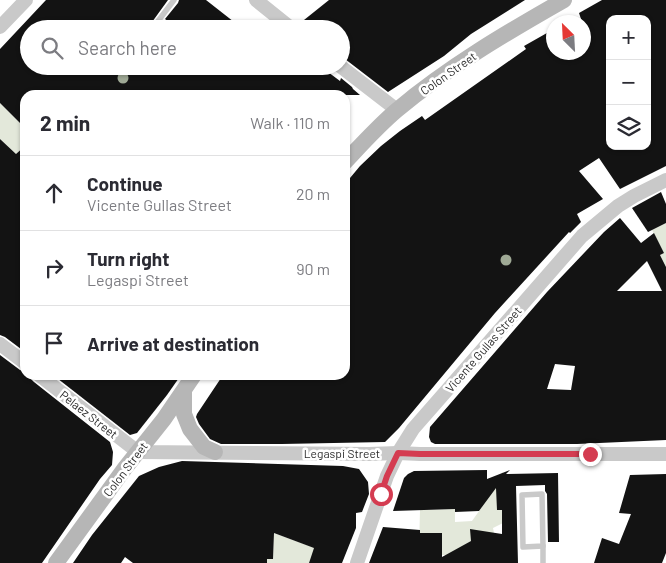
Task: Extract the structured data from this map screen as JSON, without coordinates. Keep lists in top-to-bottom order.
{
  "streets": {
    "main road": ["Colon Street"],
    "street": ["Vicente Gullas Street", "Pelaez Street", "Legaspi Street"]
  },
  "crossings": [
    ["Colon Street", "Pelaez Street"],
    ["Colon Street", "Legaspi Street"],
    ["Vicente Gullas Street", "Legaspi Street"],
    ["Pelaez Street", "Legaspi Street"]
  ],
  "north": "top left",
  "page": {
    "map_buttons": ["+", "−"],
    "search": "Search here",
    "heading": ["2 min", "Walk · 110 m"],
    "list": [
      ["Continue", "Vicente Gullas Street", "20 m"],
      ["Turn right", "Legaspi Street", "90 m"],
      "Arrive at destination"
    ]
  }
}
